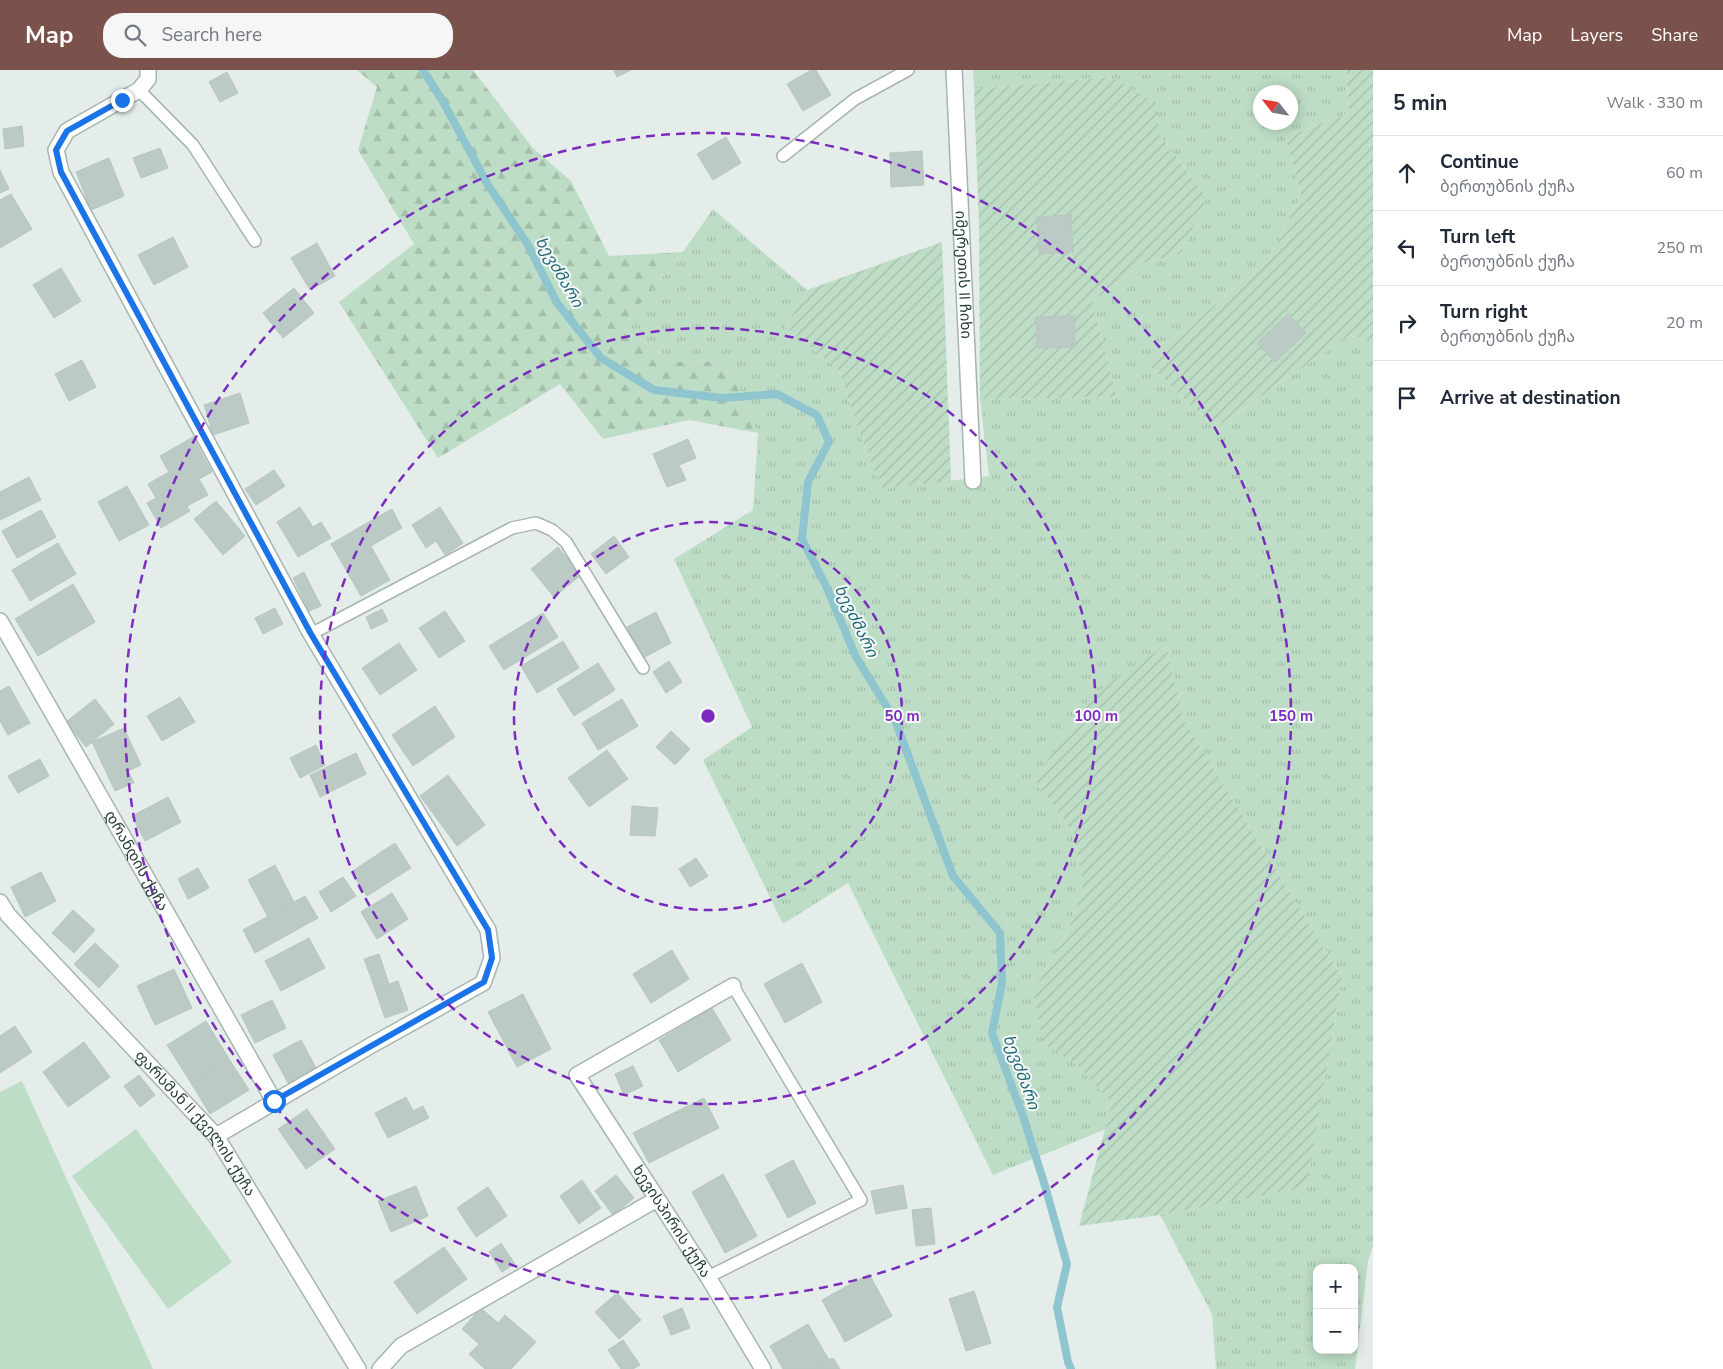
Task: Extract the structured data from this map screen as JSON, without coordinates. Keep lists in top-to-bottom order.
{
  "streets": {
    "street": [
      "იმერეთის II ჩიხი",
      "დრანდის ქუჩა",
      "ფარსმან II ქველის ქუჩა",
      "ხევისპირის ქუჩა"
    ]
  },
  "water": ["ხევძმარი"],
  "north": "top left",
  "page": {
    "header": "Map",
    "search": "Search here",
    "nav": ["Map", "Layers", "Share"],
    "heading": ["5 min", "Walk · 330 m"],
    "list": [
      ["Continue", "ბერთუბნის ქუჩა", "60 m"],
      ["Turn left", "ბერთუბნის ქუჩა", "250 m"],
      ["Turn right", "ბერთუბნის ქუჩა", "20 m"],
      "Arrive at destination"
    ],
    "map_buttons": ["+", "−"]
  },
  "rings": ["50 m", "100 m", "150 m"]
}
